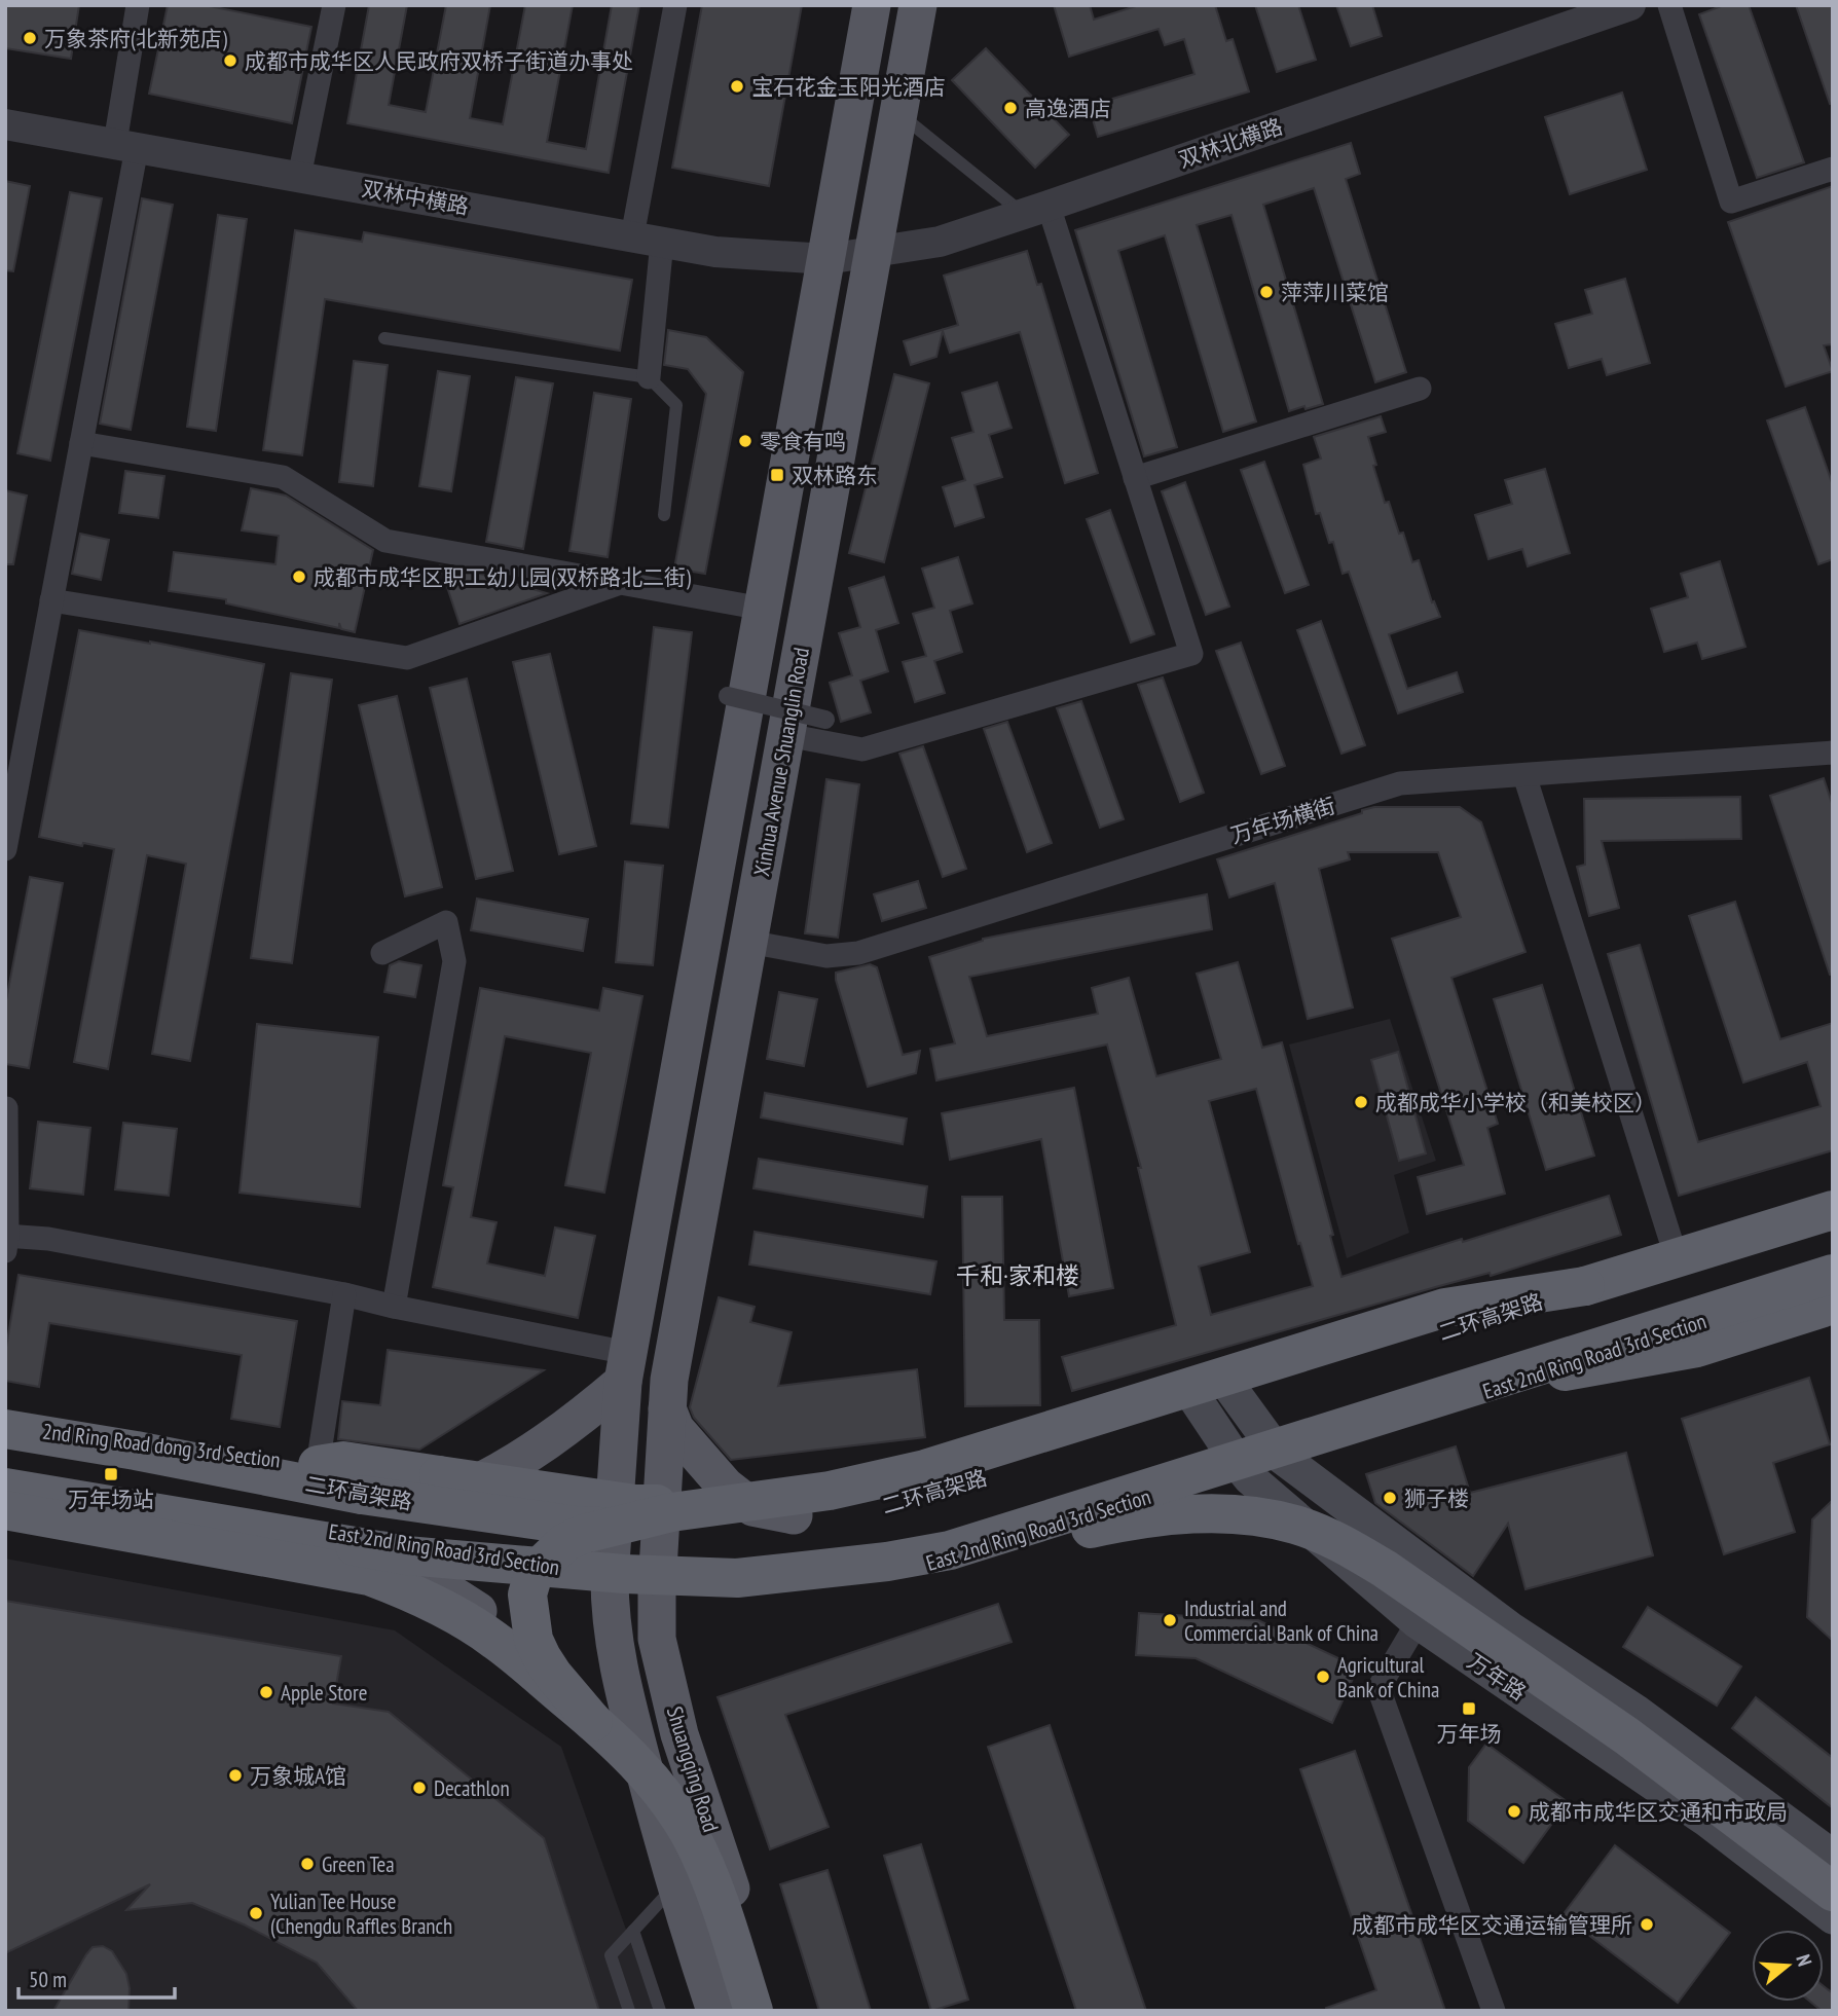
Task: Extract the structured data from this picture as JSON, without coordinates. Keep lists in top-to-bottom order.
{
  "streets": {
    "highway": ["二环高架路"],
    "main road": [
      "Xinhua Avenue Shuanglin Road",
      "East 2nd Ring Road 3rd Section",
      "2nd Ring Road dong 3rd Section",
      "万年路",
      "Shuangqing Road"
    ],
    "street": ["双林北横路", "双林中横路", "万年场横街"]
  },
  "crossings": [
    ["双林北横路", "双林中横路"],
    ["双林北横路", "Xinhua Avenue Shuanglin Road"],
    ["Xinhua Avenue Shuanglin Road", "万年场横街"],
    ["Xinhua Avenue Shuanglin Road", "Shuangqing Road"],
    ["二环高架路", "2nd Ring Road dong 3rd Section"],
    ["East 2nd Ring Road 3rd Section", "万年路"],
    ["East 2nd Ring Road 3rd Section", "Shuangqing Road"]
  ],
  "districts": ["千和·家和楼"],
  "places": {
    "other": [
      "万象茶府(北新苑店)",
      "成都市成华区人民政府双桥子街道办事处",
      "宝石花金玉阳光酒店",
      "高逸酒店",
      "萍萍川菜馆",
      "零食有鸣",
      "成都市成华区职工幼儿园(双桥路北二街)",
      "成都成华小学校（和美校区）",
      "狮子楼",
      "Industrial and Commercial Bank of China",
      "Agricultural Bank of China",
      "Apple Store",
      "万象城A馆",
      "Decathlon",
      "成都市成华区交通和市政局",
      "Green Tea",
      "Yulian Tee House (Chengdu Raffles Branch",
      "成都市成华区交通运输管理所"
    ],
    "transit": ["双林路东", "万年场站", "万年场"]
  },
  "scale_bar": "50 m",
  "north": "right"
}
